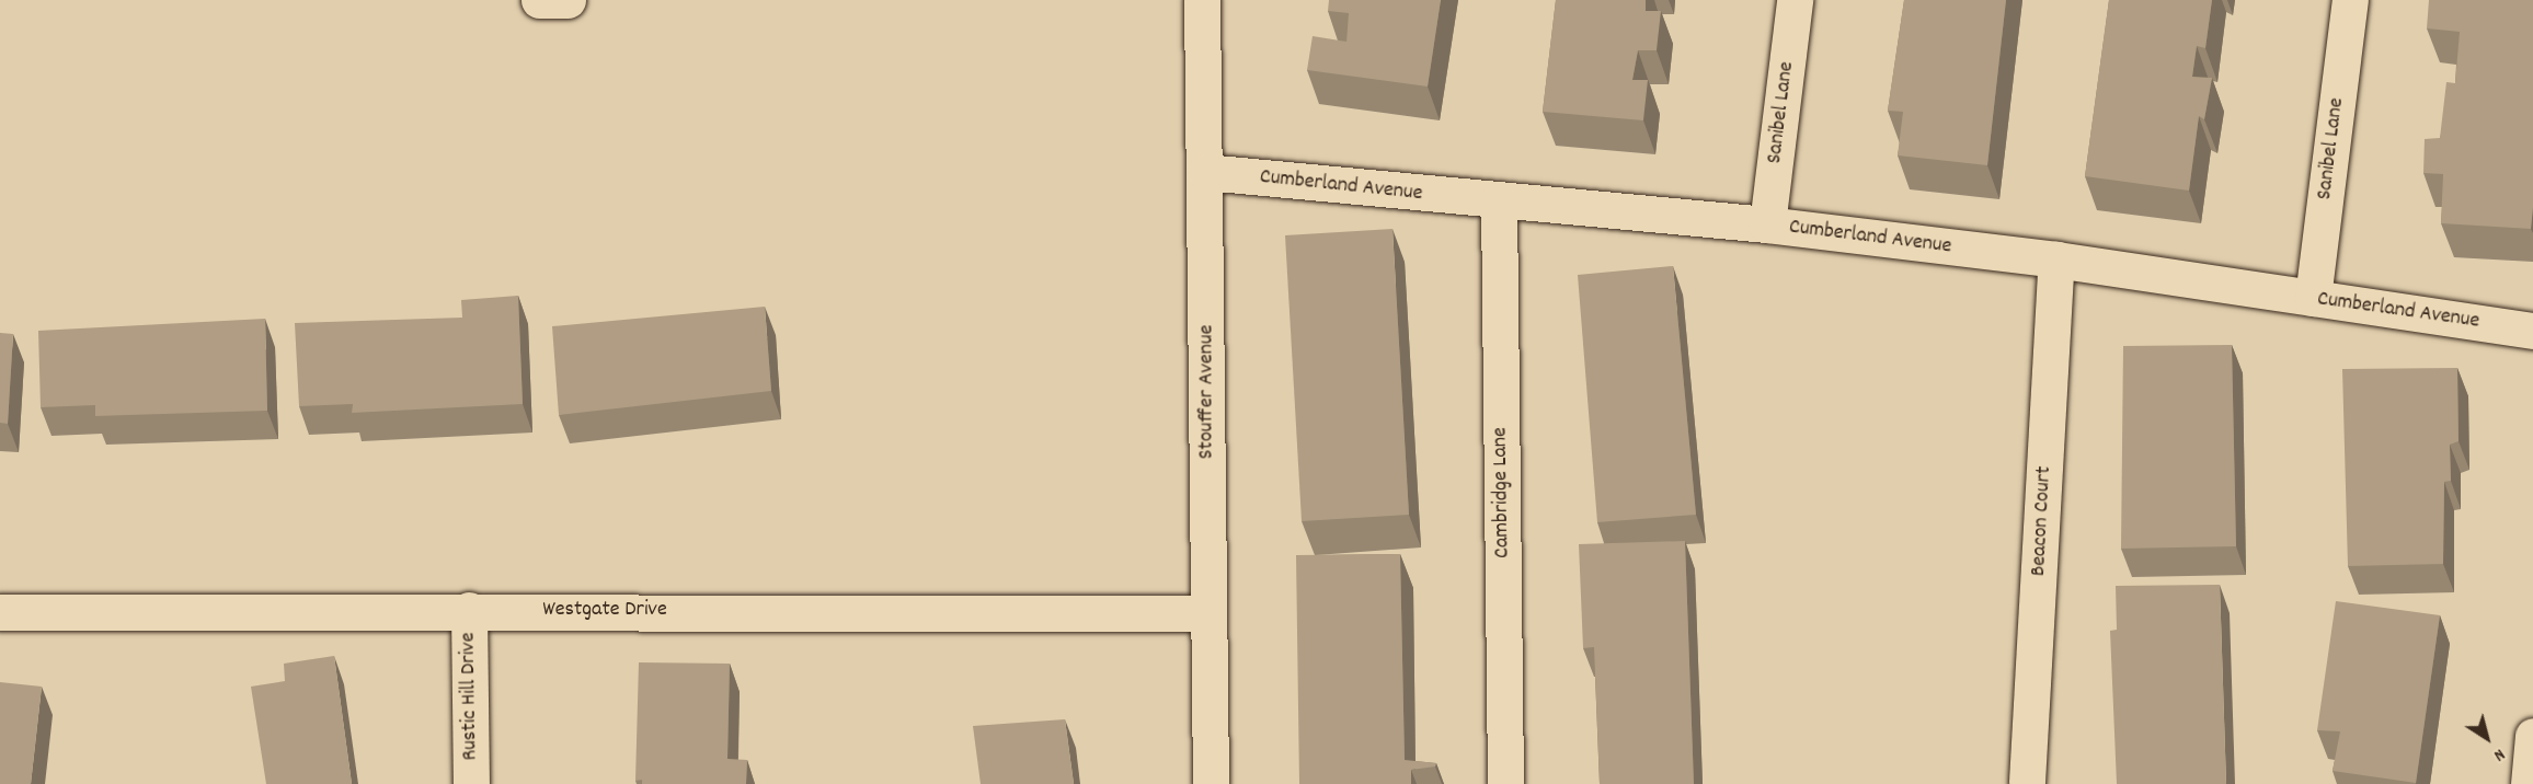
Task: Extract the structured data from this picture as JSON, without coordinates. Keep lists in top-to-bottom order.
{
  "streets": {
    "street": [
      "Sanibel Lane",
      "Cumberland Avenue",
      "Stouffer Avenue",
      "Cambridge Lane",
      "Beacon Court",
      "Westgate Drive",
      "Rustic Hill Drive"
    ]
  },
  "crossings": [
    ["Sanibel Lane", "Cumberland Avenue"],
    ["Cumberland Avenue", "Stouffer Avenue"],
    ["Cumberland Avenue", "Cambridge Lane"],
    ["Cumberland Avenue", "Beacon Court"],
    ["Stouffer Avenue", "Westgate Drive"],
    ["Westgate Drive", "Rustic Hill Drive"]
  ],
  "north": "bottom right"
}
